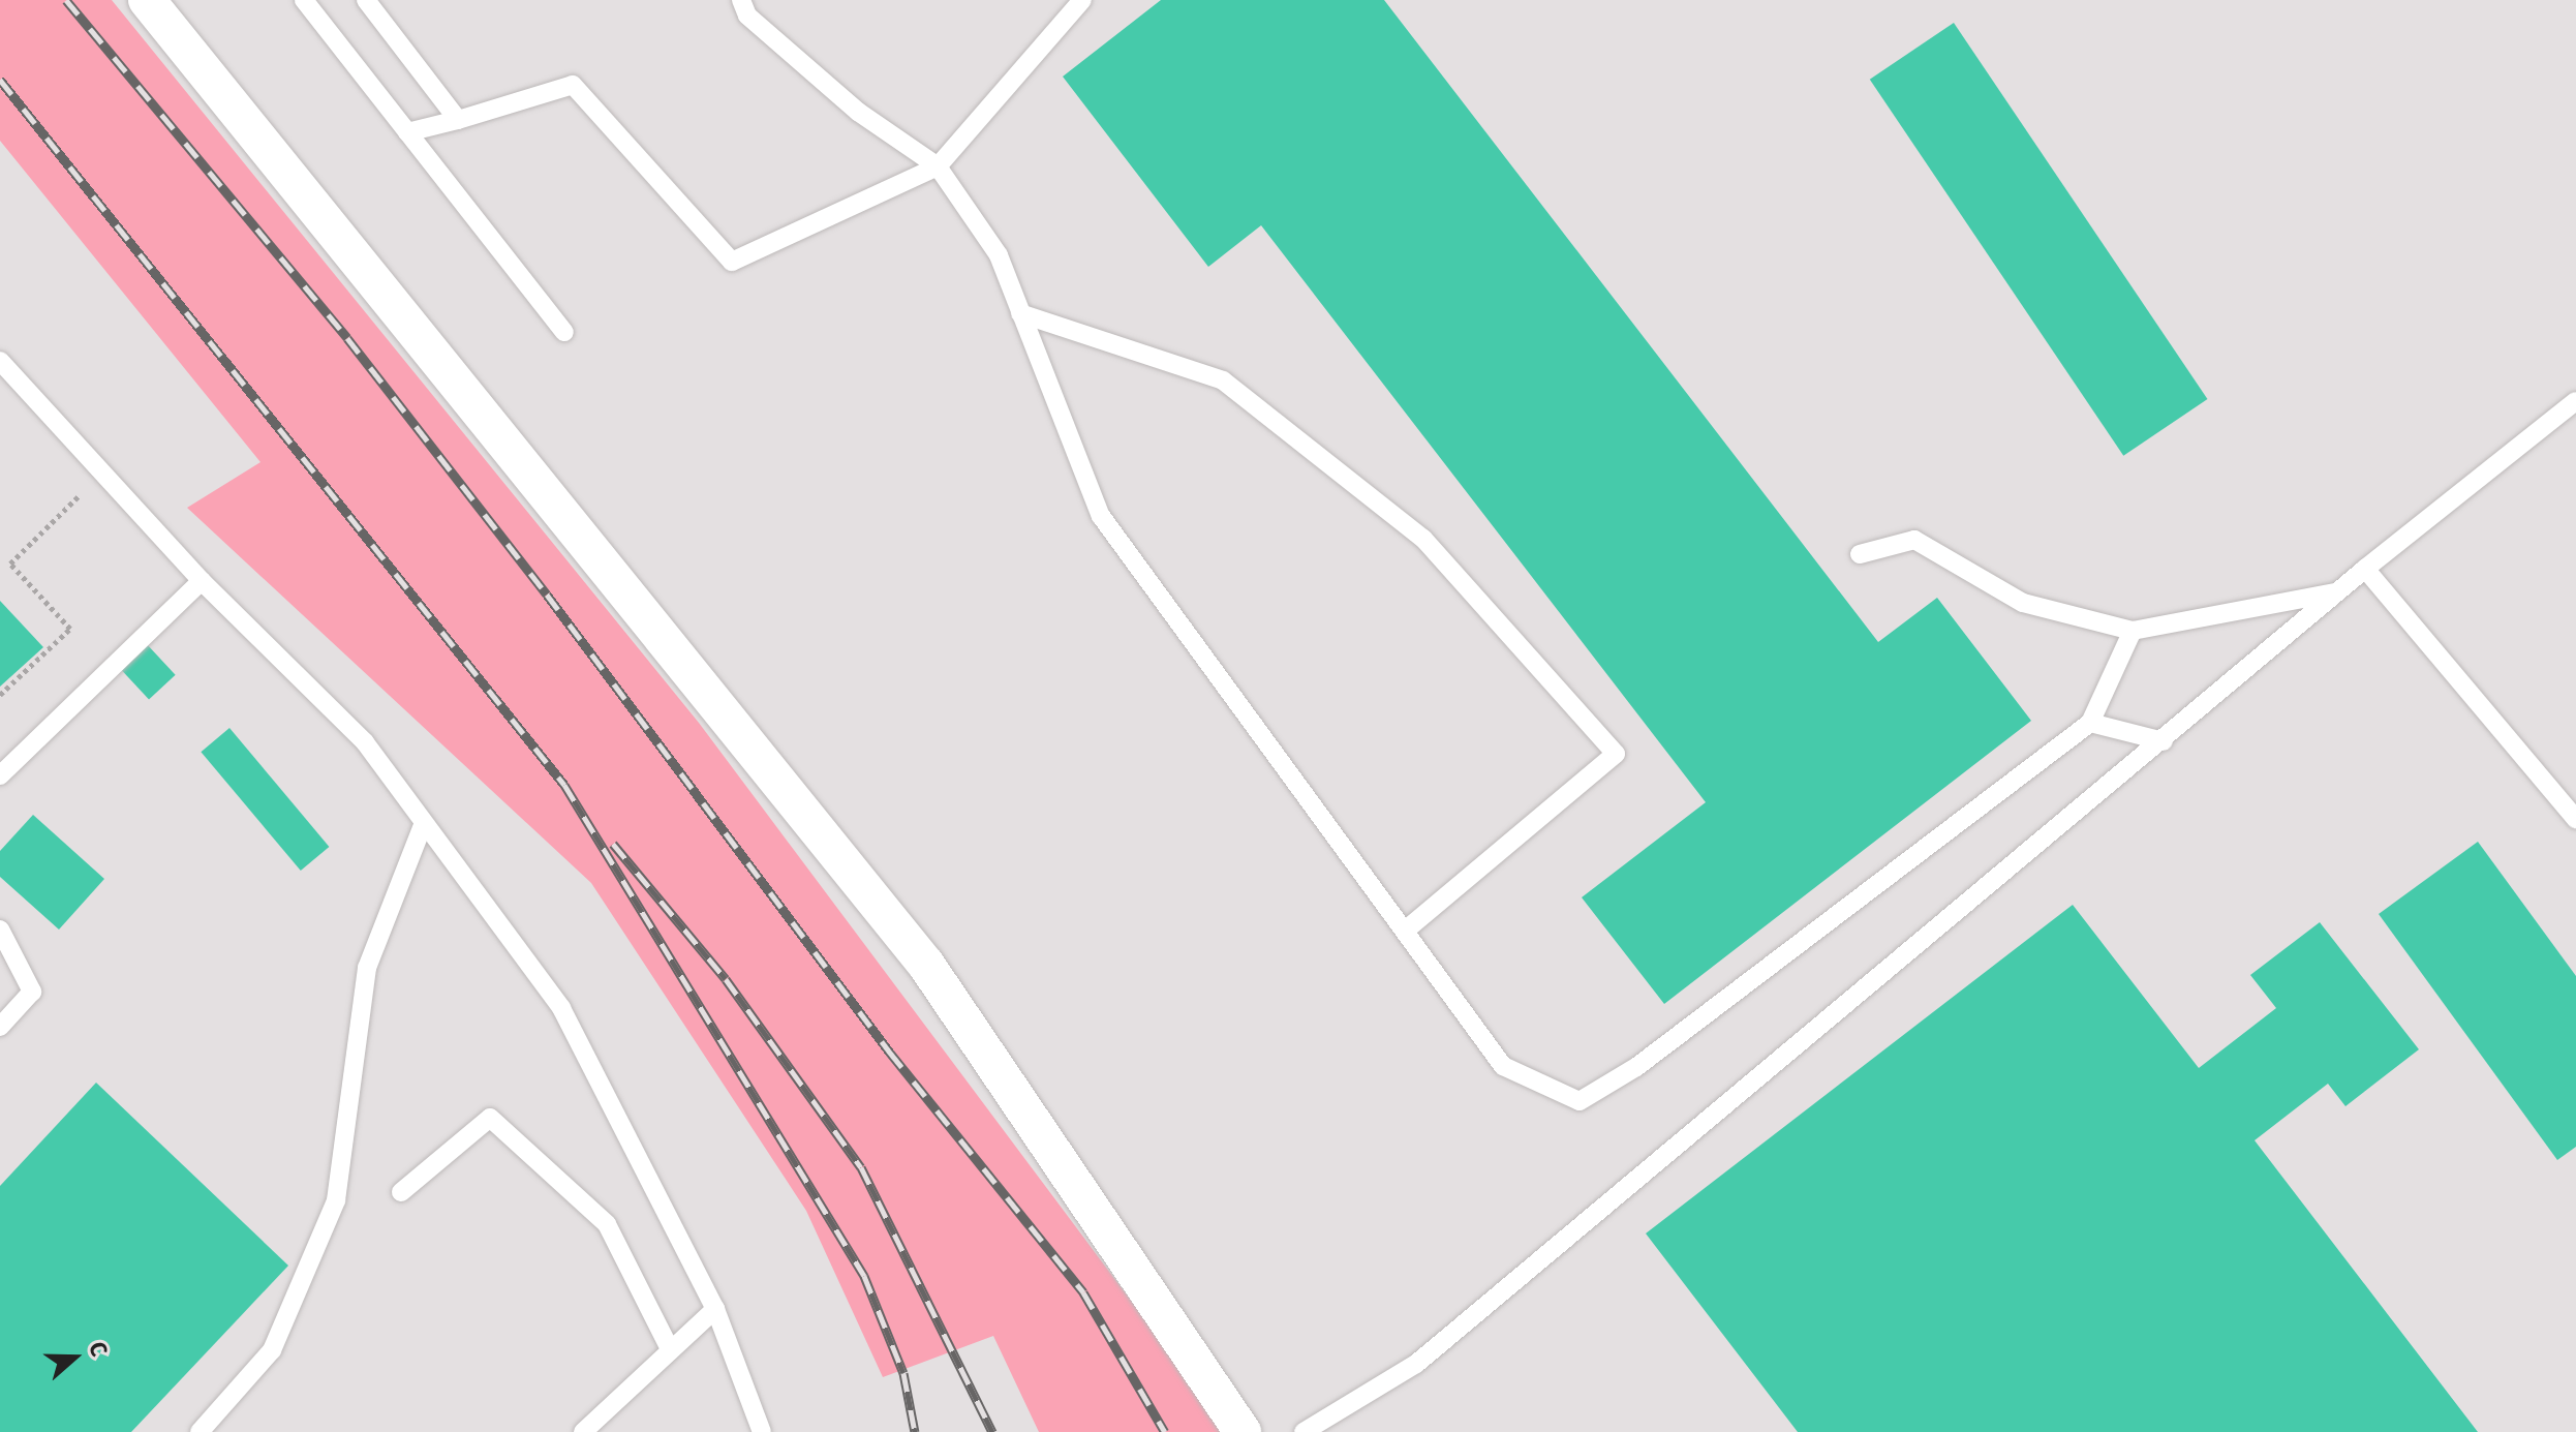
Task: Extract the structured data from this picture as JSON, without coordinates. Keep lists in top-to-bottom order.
{
  "north": "right"
}
